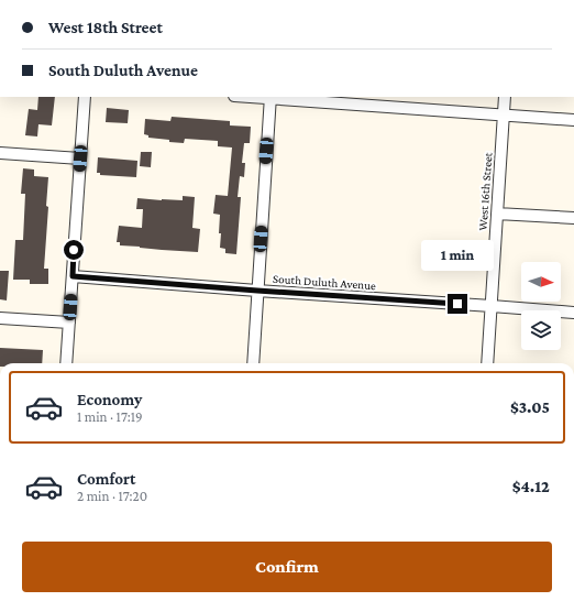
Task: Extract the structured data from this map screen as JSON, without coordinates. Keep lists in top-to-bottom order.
{
  "streets": {
    "street": ["West 16th Street", "South Duluth Avenue"]
  },
  "crossings": [
    ["West 16th Street", "South Duluth Avenue"]
  ],
  "north": "right",
  "page": {
    "banner": ["West 18th Street", "South Duluth Avenue"],
    "bubble": "1 min",
    "list": [
      {
        "name": "Economy",
        "note": "1 min · 17:19",
        "value": "$3.05"
      },
      {
        "name": "Comfort",
        "note": "2 min · 17:20",
        "value": "$4.12"
      }
    ],
    "buttons": "Confirm"
  }
}
